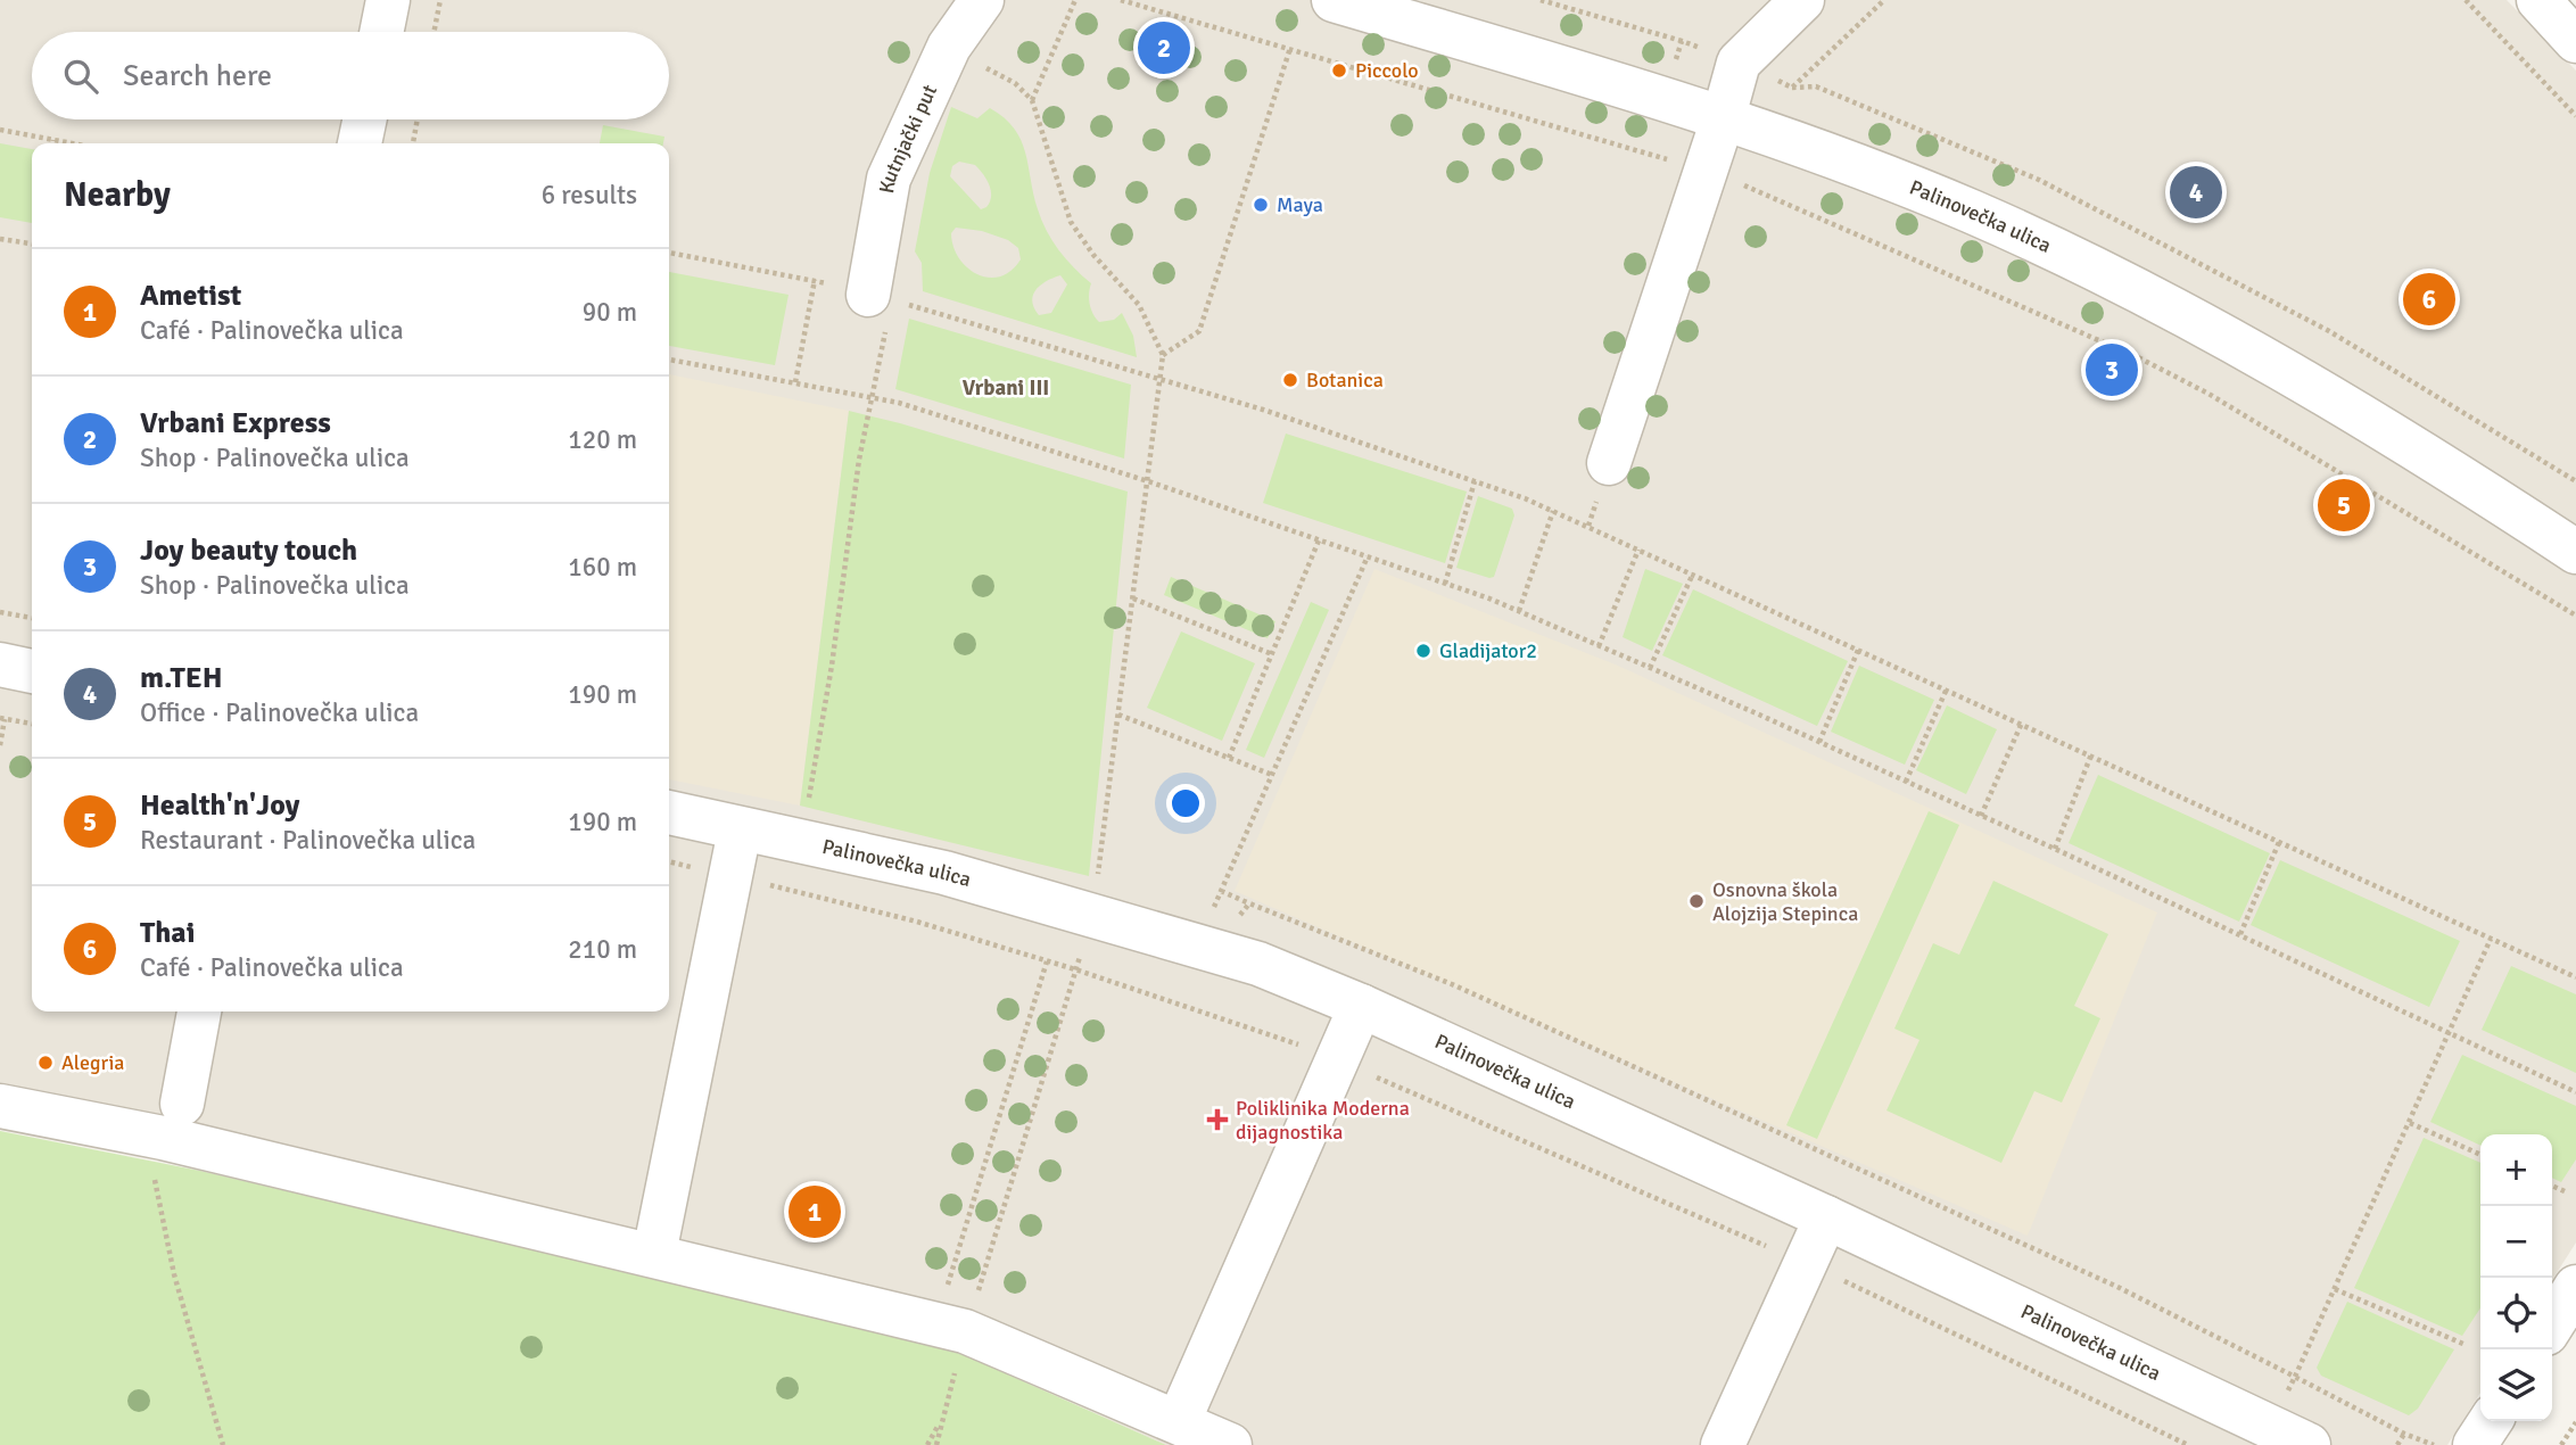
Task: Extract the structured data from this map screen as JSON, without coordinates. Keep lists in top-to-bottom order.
{
  "streets": {
    "street": ["Kutnjački put", "Palinovečka ulica"]
  },
  "districts": ["Vrbani III"],
  "places": {
    "other": [
      "Piccolo",
      "Maya",
      "Botanica",
      "Gladijator2",
      "Osnovna škola Alojzija Stepinca",
      "Alegria"
    ],
    "health": ["Poliklinika Moderna dijagnostika"]
  },
  "page": {
    "pins": [
      "2",
      "4",
      "6",
      "3",
      "5",
      "1"
    ],
    "search": "Search here",
    "heading": ["Nearby", "6 results"],
    "list": [
      {
        "mark": "1",
        "name": "Ametist",
        "note": "Café · Palinovečka ulica",
        "value": "90 m"
      },
      {
        "mark": "2",
        "name": "Vrbani Express",
        "note": "Shop · Palinovečka ulica",
        "value": "120 m"
      },
      {
        "mark": "3",
        "name": "Joy beauty touch",
        "note": "Shop · Palinovečka ulica",
        "value": "160 m"
      },
      {
        "mark": "4",
        "name": "m.TEH",
        "note": "Office · Palinovečka ulica",
        "value": "190 m"
      },
      {
        "mark": "5",
        "name": "Health'n'Joy",
        "note": "Restaurant · Palinovečka ulica",
        "value": "190 m"
      },
      {
        "mark": "6",
        "name": "Thai",
        "note": "Café · Palinovečka ulica",
        "value": "210 m"
      }
    ],
    "map_buttons": ["+", "−"]
  }
}
